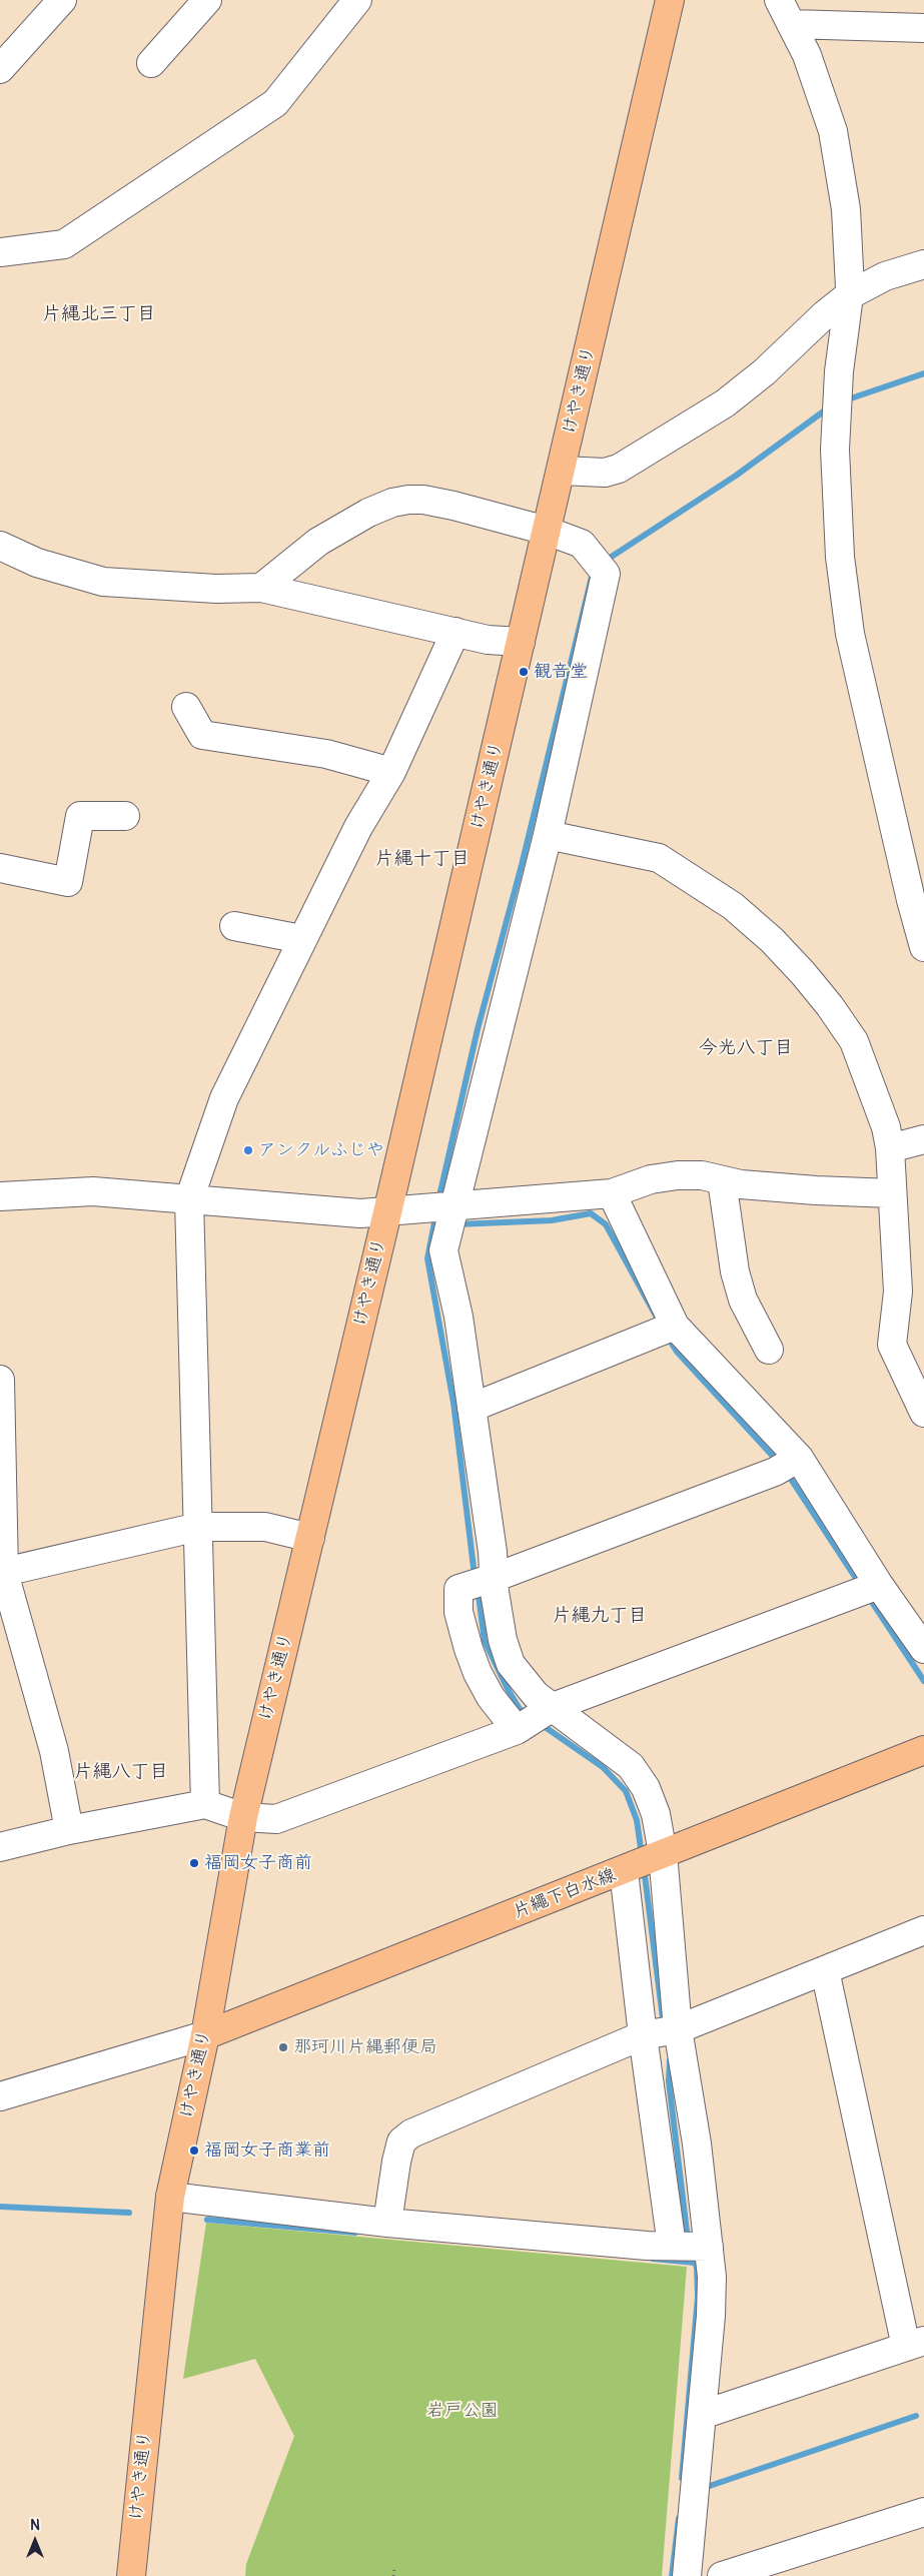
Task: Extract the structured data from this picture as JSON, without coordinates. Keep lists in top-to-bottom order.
{
  "streets": {
    "main road": ["けやき通り", "片繩下白水線"]
  },
  "crossings": [
    ["けやき通り", "片繩下白水線"]
  ],
  "districts": [
    "片縄北三丁目",
    "片縄十丁目",
    "今光八丁目",
    "片縄九丁目",
    "片縄八丁目"
  ],
  "parks": ["岩戸公園"],
  "places": [
    "観音堂",
    "アンクルふじや",
    "福岡女子商前",
    "那珂川片縄郵便局",
    "福岡女子商業前"
  ],
  "north": "top"
}
